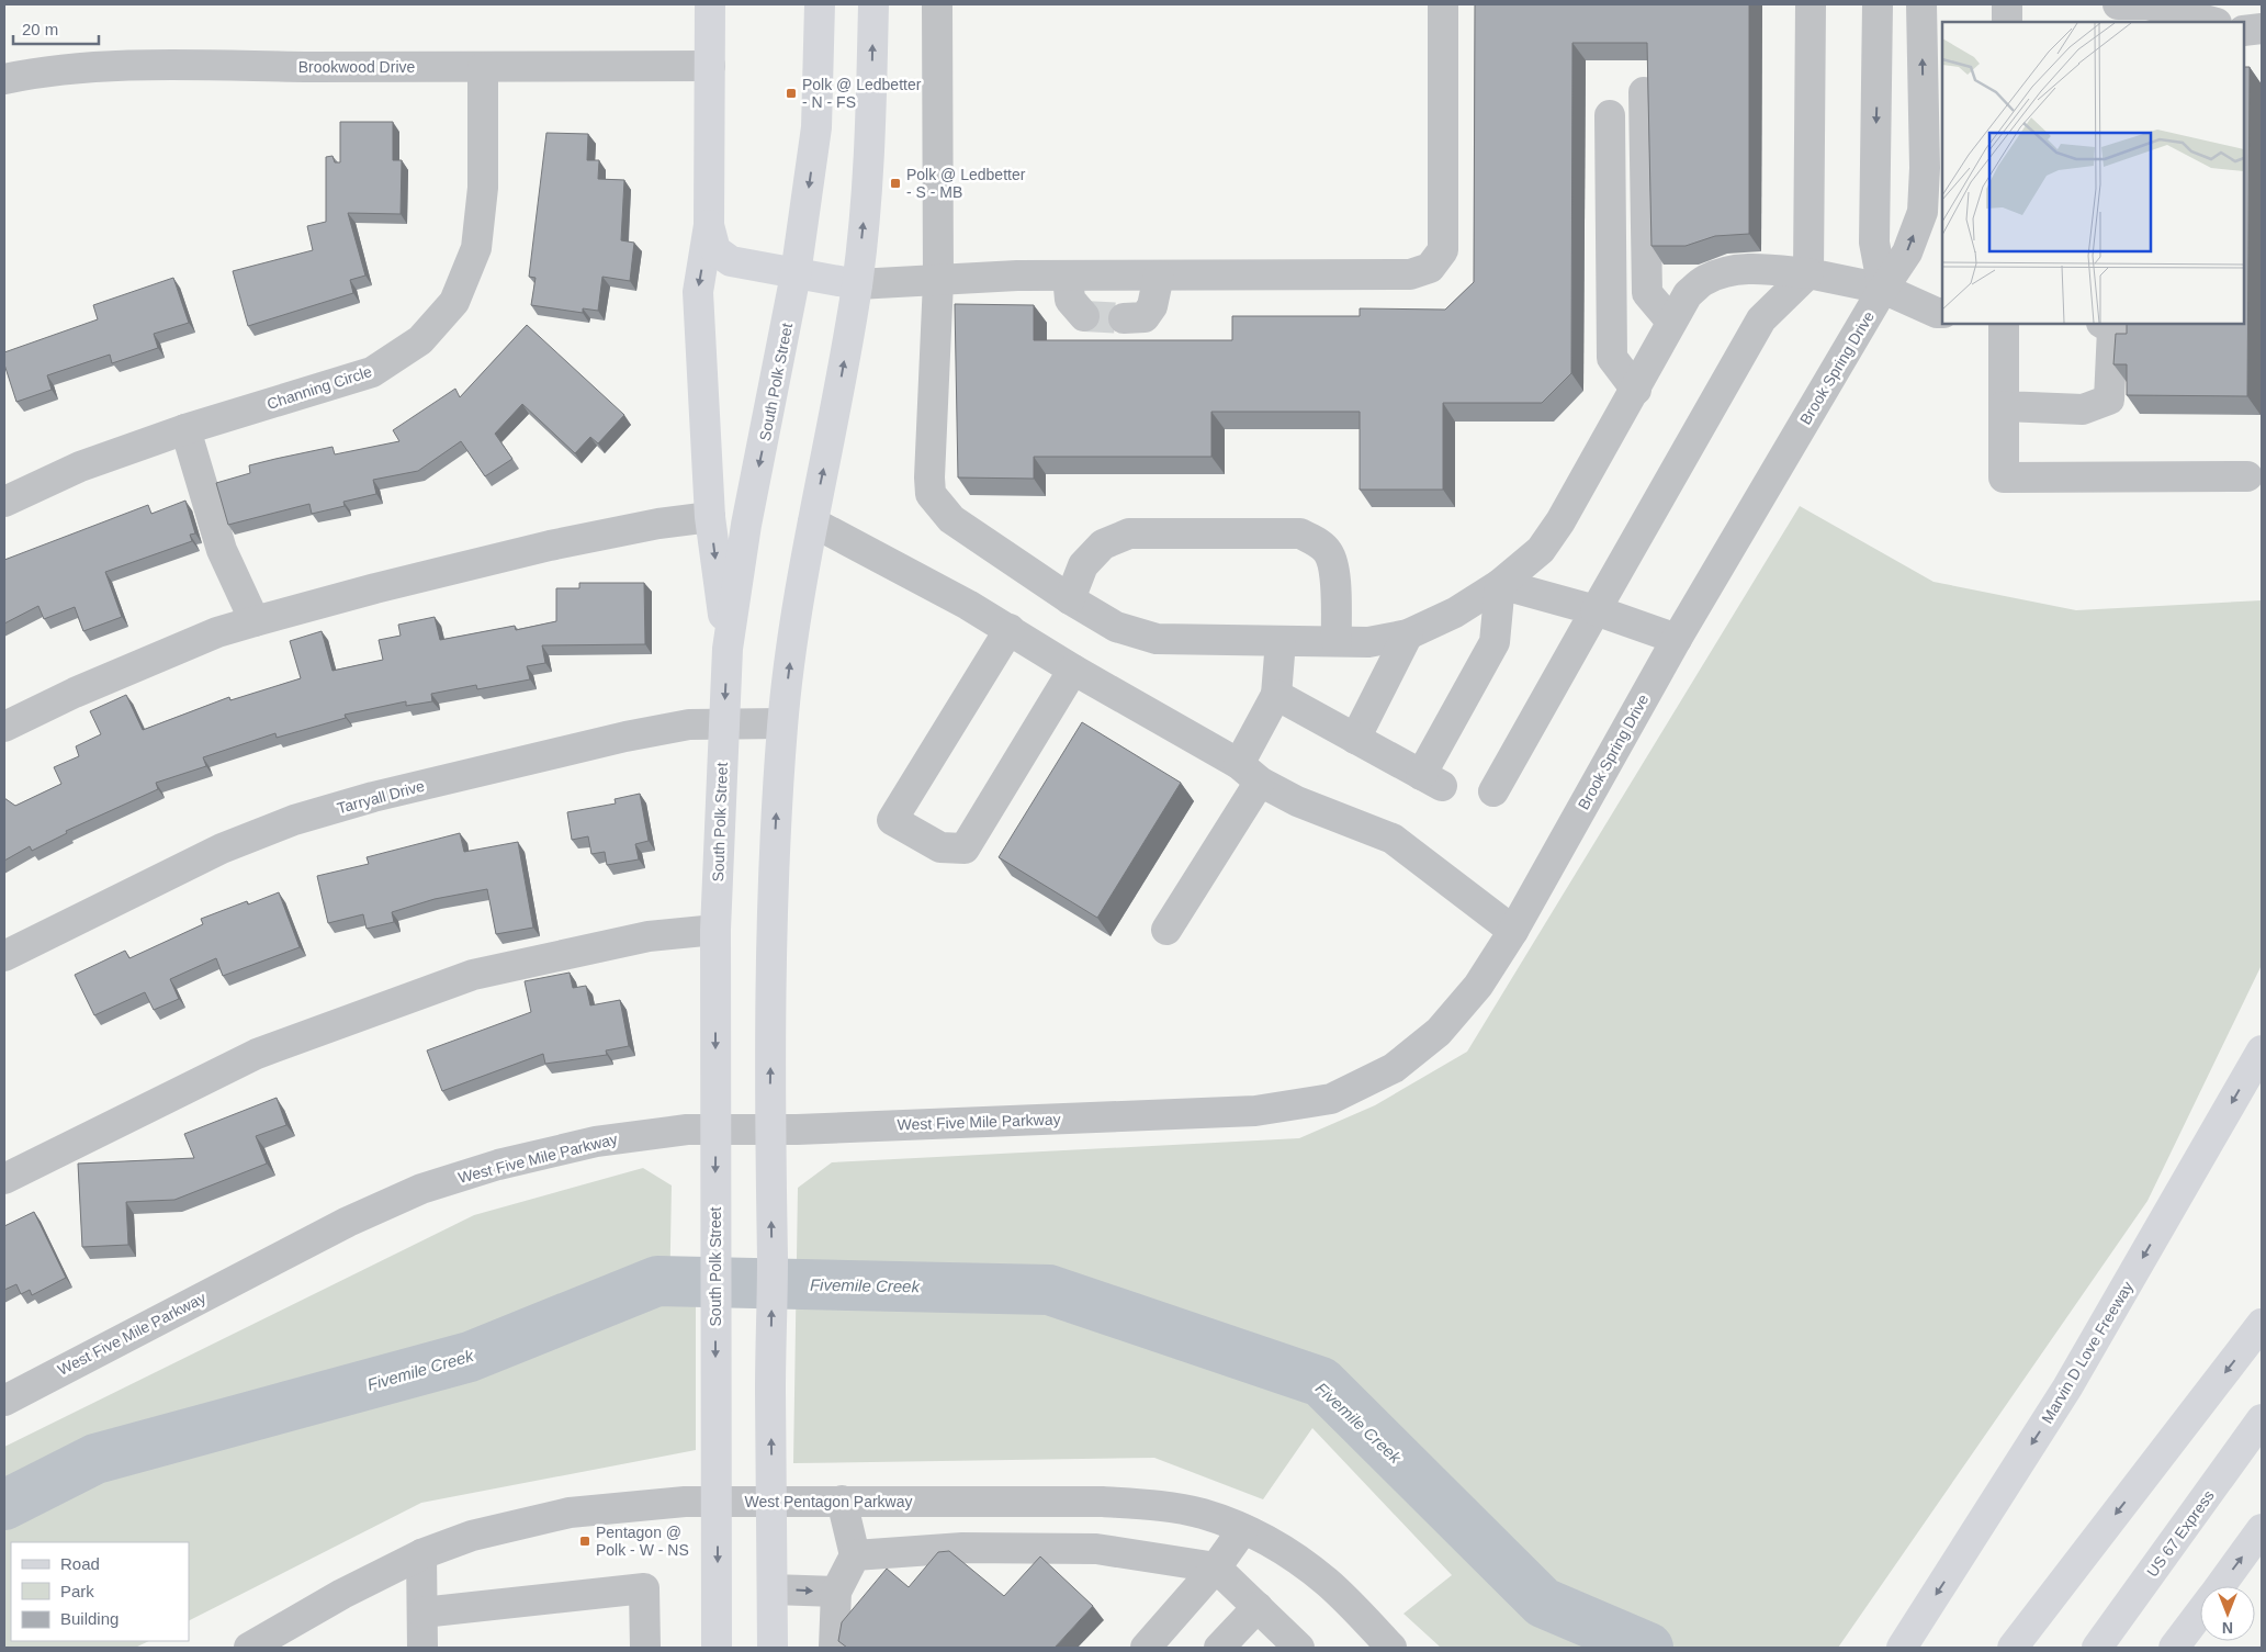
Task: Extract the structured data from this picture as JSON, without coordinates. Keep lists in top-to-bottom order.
{
  "streets": {
    "main road": ["South Polk Street", "Marvin D Love Freeway", "US 67 Express"],
    "street": [
      "Brookwood Drive",
      "Brook Spring Drive",
      "Channing Circle",
      "Tarryall Drive",
      "West Five Mile Parkway",
      "West Pentagon Parkway"
    ]
  },
  "crossings": [
    ["Brookwood Drive", "Channing Circle"],
    ["Brook Spring Drive", "West Five Mile Parkway"],
    ["South Polk Street", "Tarryall Drive"],
    ["South Polk Street", "West Five Mile Parkway"],
    ["South Polk Street", "West Pentagon Parkway"]
  ],
  "water": ["Fivemile Creek"],
  "places": {
    "transit": ["Polk @ Ledbetter - N - FS", "Polk @ Ledbetter - S - MB", "Pentagon @ Polk - W - NS"]
  },
  "legend": ["Road", "Park", "Building"],
  "scale_bar": "20 m",
  "north": "bottom"
}
